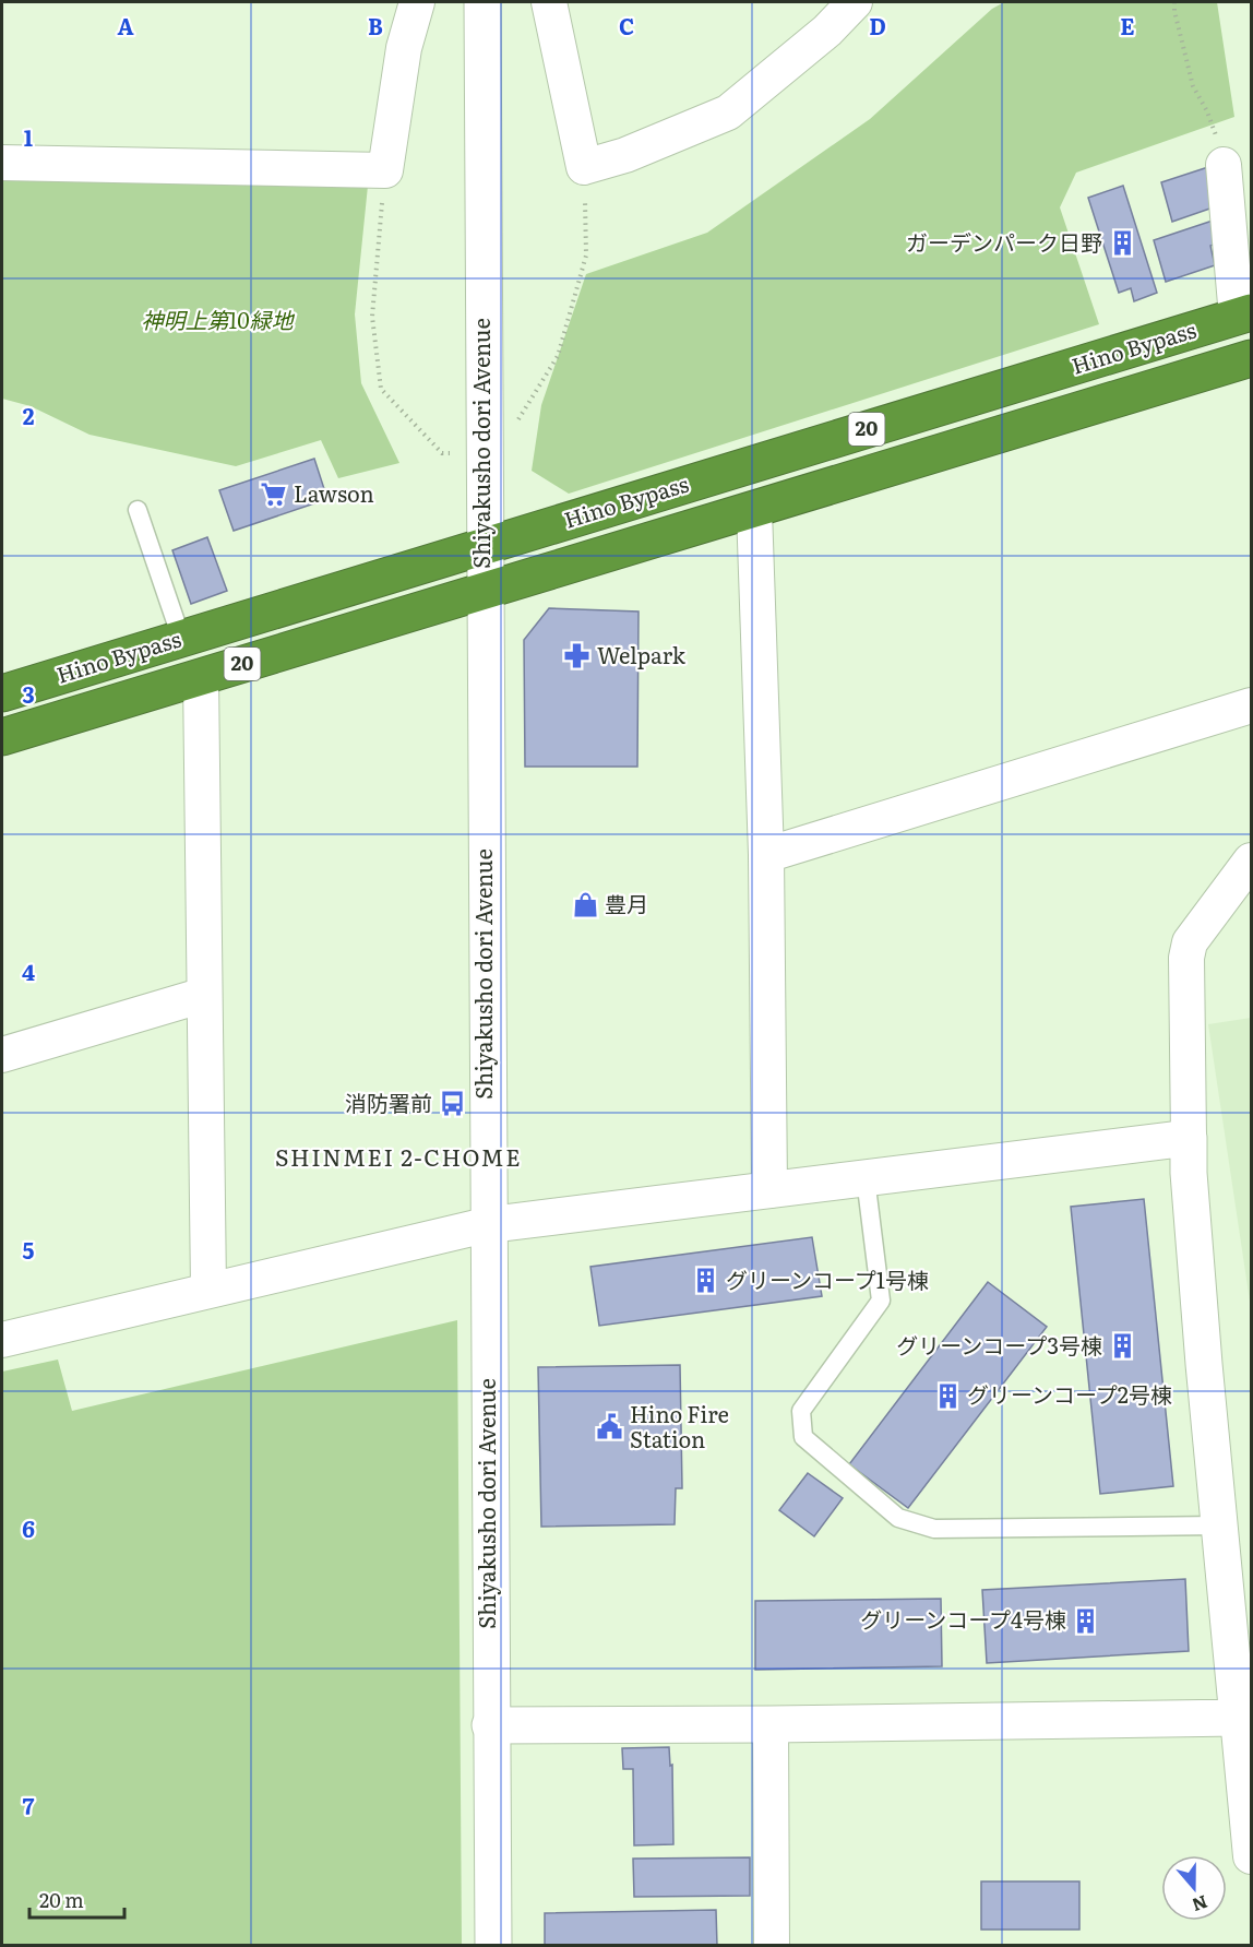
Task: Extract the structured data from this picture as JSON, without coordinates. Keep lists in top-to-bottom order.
{
  "streets": {
    "highway": ["Hino Bypass", "20"],
    "street": ["Shiyakusho dori Avenue"]
  },
  "crossings": [
    ["Hino Bypass", "Shiyakusho dori Avenue"]
  ],
  "districts": ["SHINMEI 2-CHOME"],
  "parks": ["神明上第10緑地"],
  "places": {
    "building": [
      "ガーデンパーク日野",
      "グリーンコープ1号棟",
      "グリーンコープ3号棟",
      "グリーンコープ2号棟",
      "グリーンコープ4号棟"
    ],
    "supermarket": ["Lawson"],
    "pharmacy": ["Welpark"],
    "shop": ["豊月"],
    "bus stop": ["消防署前"],
    "public building": ["Hino Fire Station"]
  },
  "scale_bar": "20 m",
  "north": "bottom",
  "grid": {
    "columns": [
      "A",
      "B",
      "C",
      "D",
      "E"
    ],
    "rows": [
      "1",
      "2",
      "3",
      "4",
      "5",
      "6",
      "7"
    ]
  }
}
